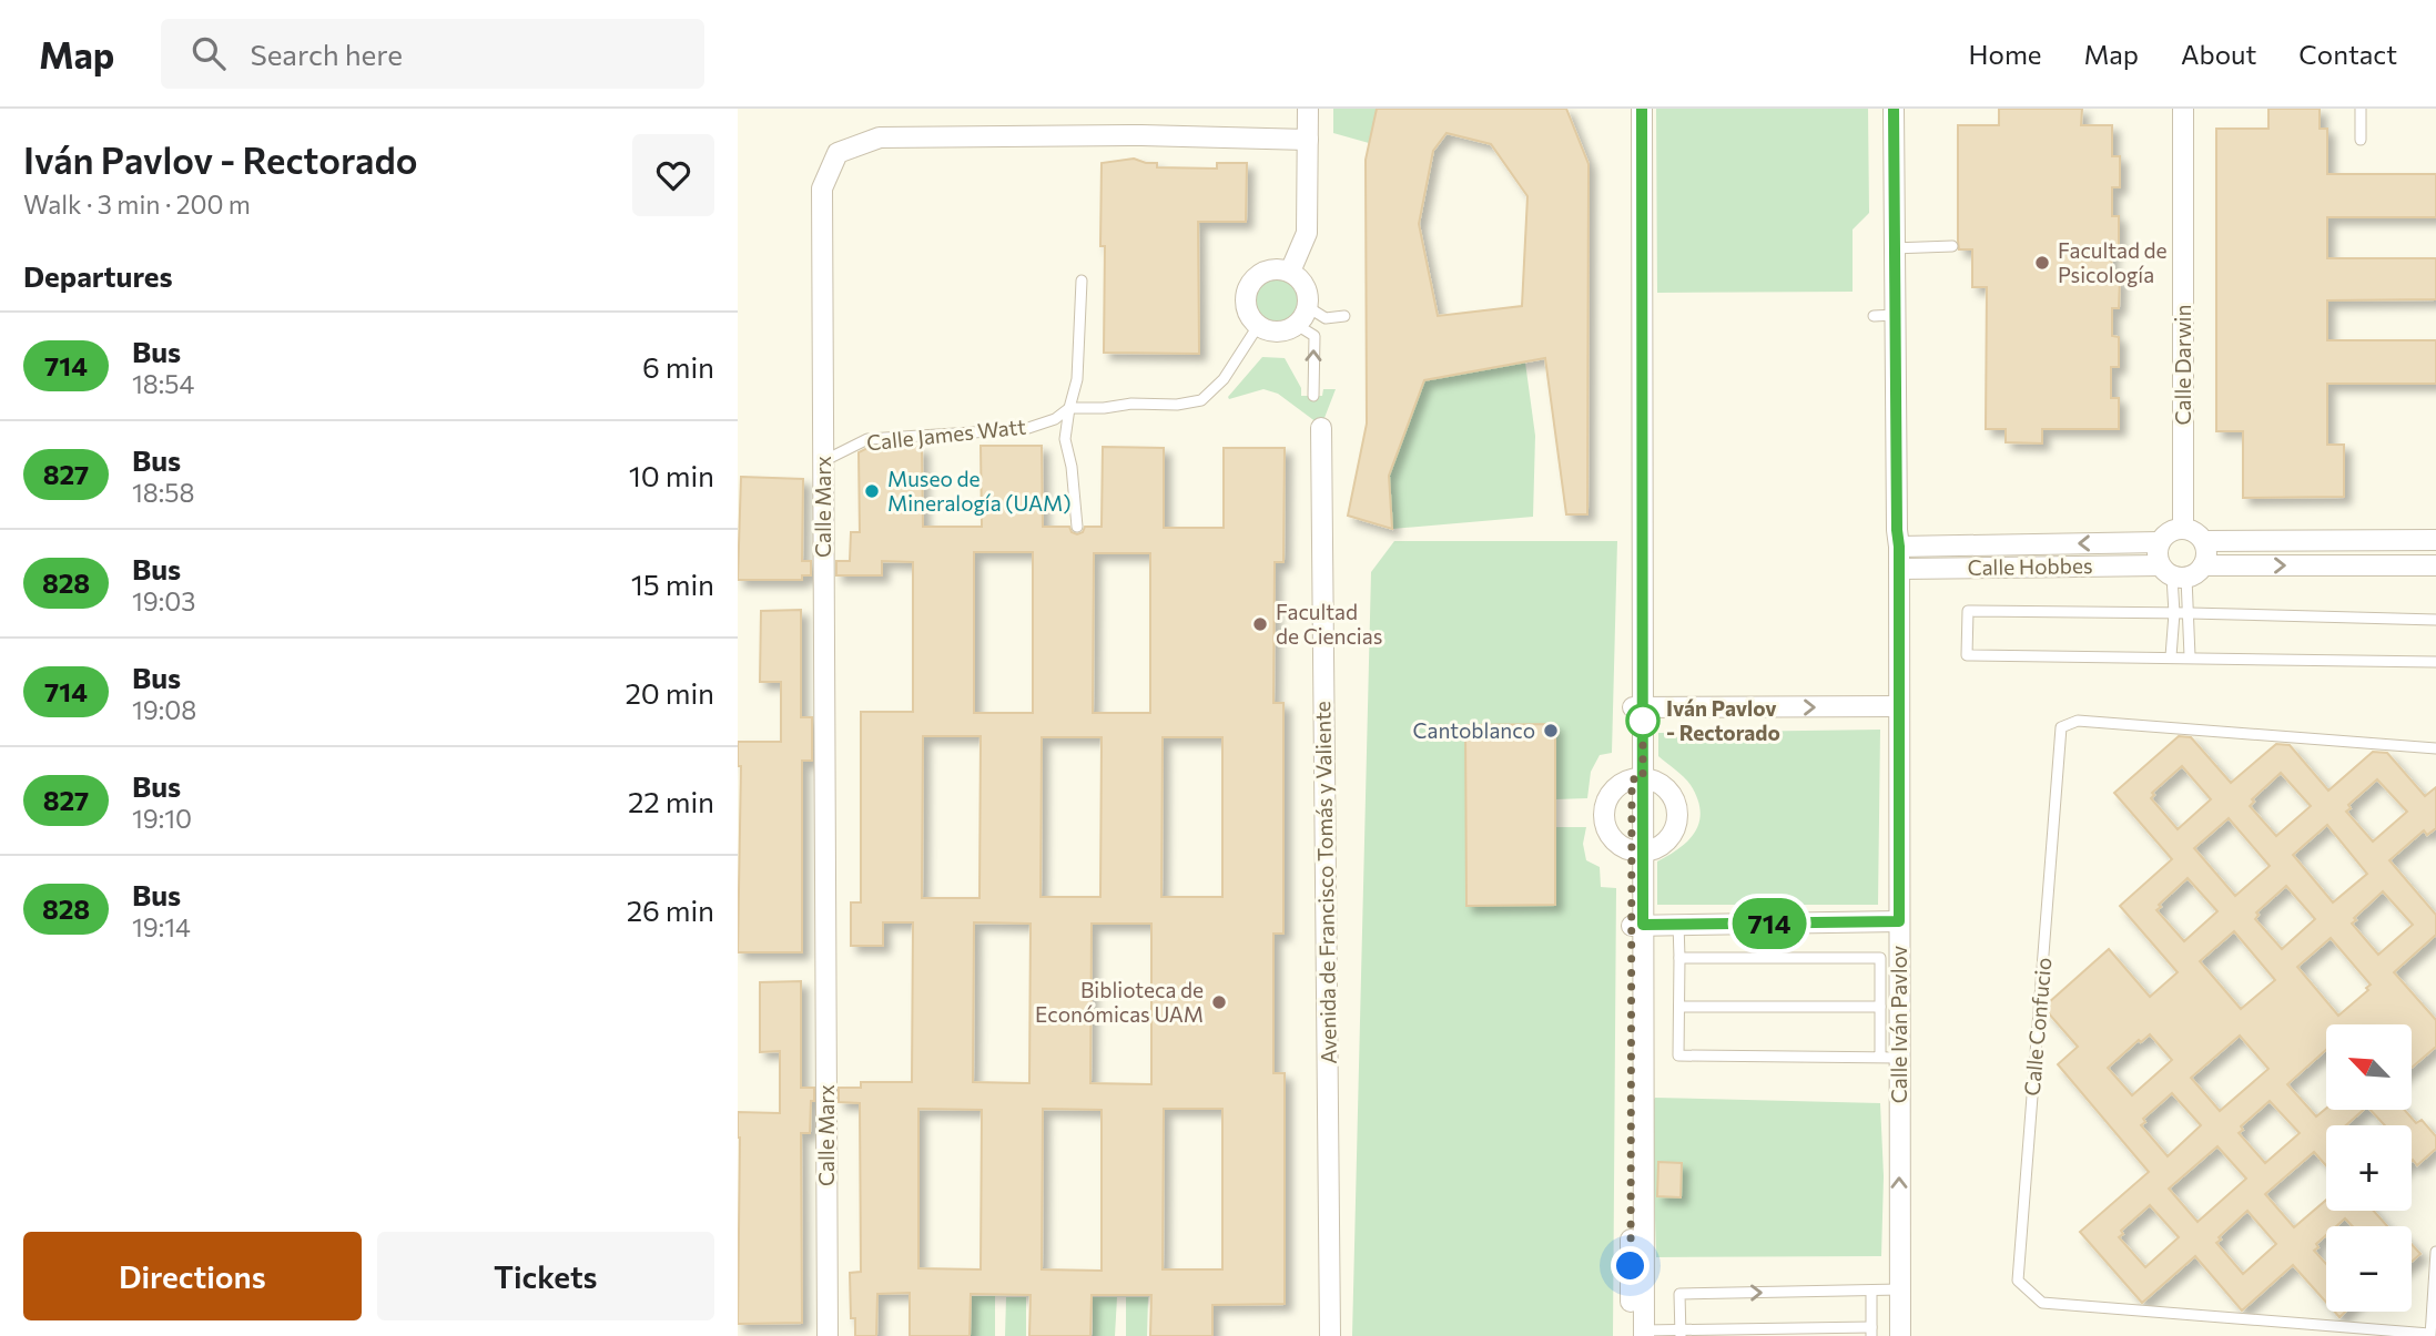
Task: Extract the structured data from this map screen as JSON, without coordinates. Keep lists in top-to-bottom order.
{
  "streets": {
    "street": [
      "Calle Darwin",
      "Calle Marx",
      "Calle Hobbes",
      "Avenida de Francisco Tomás y Valiente",
      "Calle Iván Pavlov"
    ],
    "lane": ["Calle James Watt", "Calle Confucio"]
  },
  "crossings": [
    ["Calle Darwin", "Calle Hobbes"],
    ["Calle James Watt", "Calle Marx"],
    ["Calle Hobbes", "Calle Iván Pavlov"]
  ],
  "places": [
    "Facultad de Psicología",
    "Museo de Mineralogía (UAM)",
    "Facultad de Ciencias",
    "Iván Pavlov - Rectorado",
    "Cantoblanco",
    "Biblioteca de Económicas UAM"
  ],
  "lines": ["bus line 714"],
  "north": "top left",
  "page": {
    "header": "Map",
    "search": "Search here",
    "nav": [
      "Home",
      "Map",
      "About",
      "Contact"
    ],
    "heading": [
      ["Iván Pavlov - Rectorado", "Walk · 3 min · 200 m"],
      "Departures"
    ],
    "on_map": "714",
    "list": [
      {
        "mark": "714",
        "name": "Bus",
        "note": "18:54",
        "value": "6 min"
      },
      {
        "mark": "827",
        "name": "Bus",
        "note": "18:58",
        "value": "10 min"
      },
      {
        "mark": "828",
        "name": "Bus",
        "note": "19:03",
        "value": "15 min"
      },
      {
        "mark": "714",
        "name": "Bus",
        "note": "19:08",
        "value": "20 min"
      },
      {
        "mark": "827",
        "name": "Bus",
        "note": "19:10",
        "value": "22 min"
      },
      {
        "mark": "828",
        "name": "Bus",
        "note": "19:14",
        "value": "26 min"
      }
    ],
    "map_buttons": ["+", "−"],
    "buttons": ["Directions", "Tickets"]
  }
}
